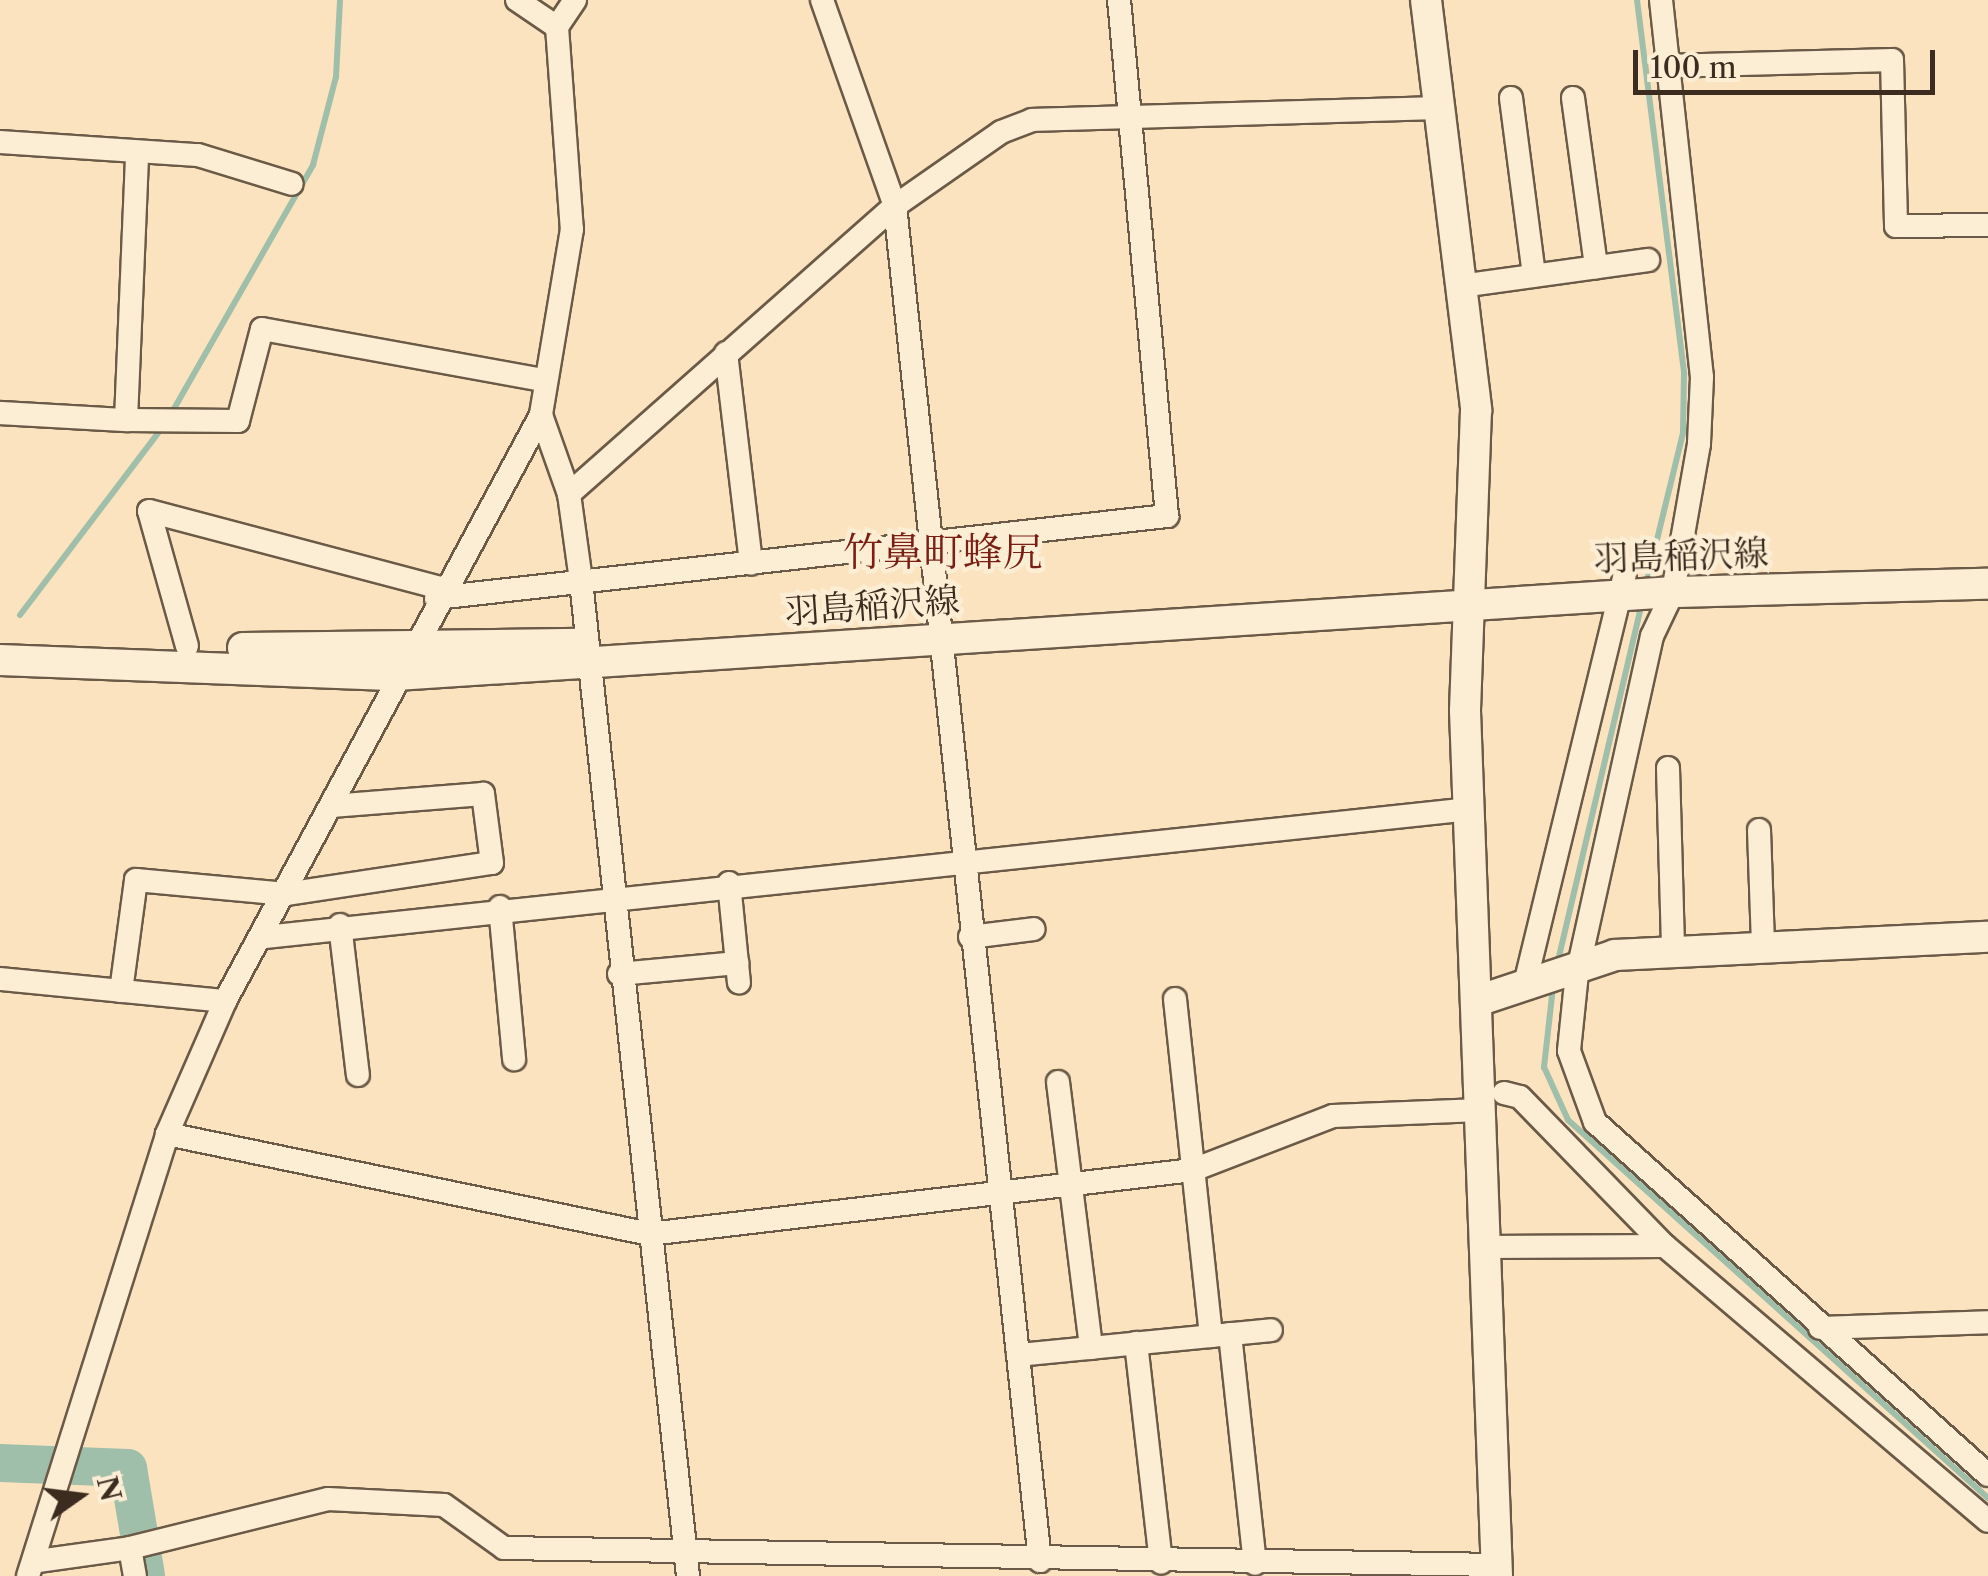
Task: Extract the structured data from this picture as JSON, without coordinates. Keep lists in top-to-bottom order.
{
  "streets": {
    "main road": ["羽島稲沢線"]
  },
  "districts": ["竹鼻町蜂尻"],
  "scale_bar": "100 m",
  "north": "right"
}
